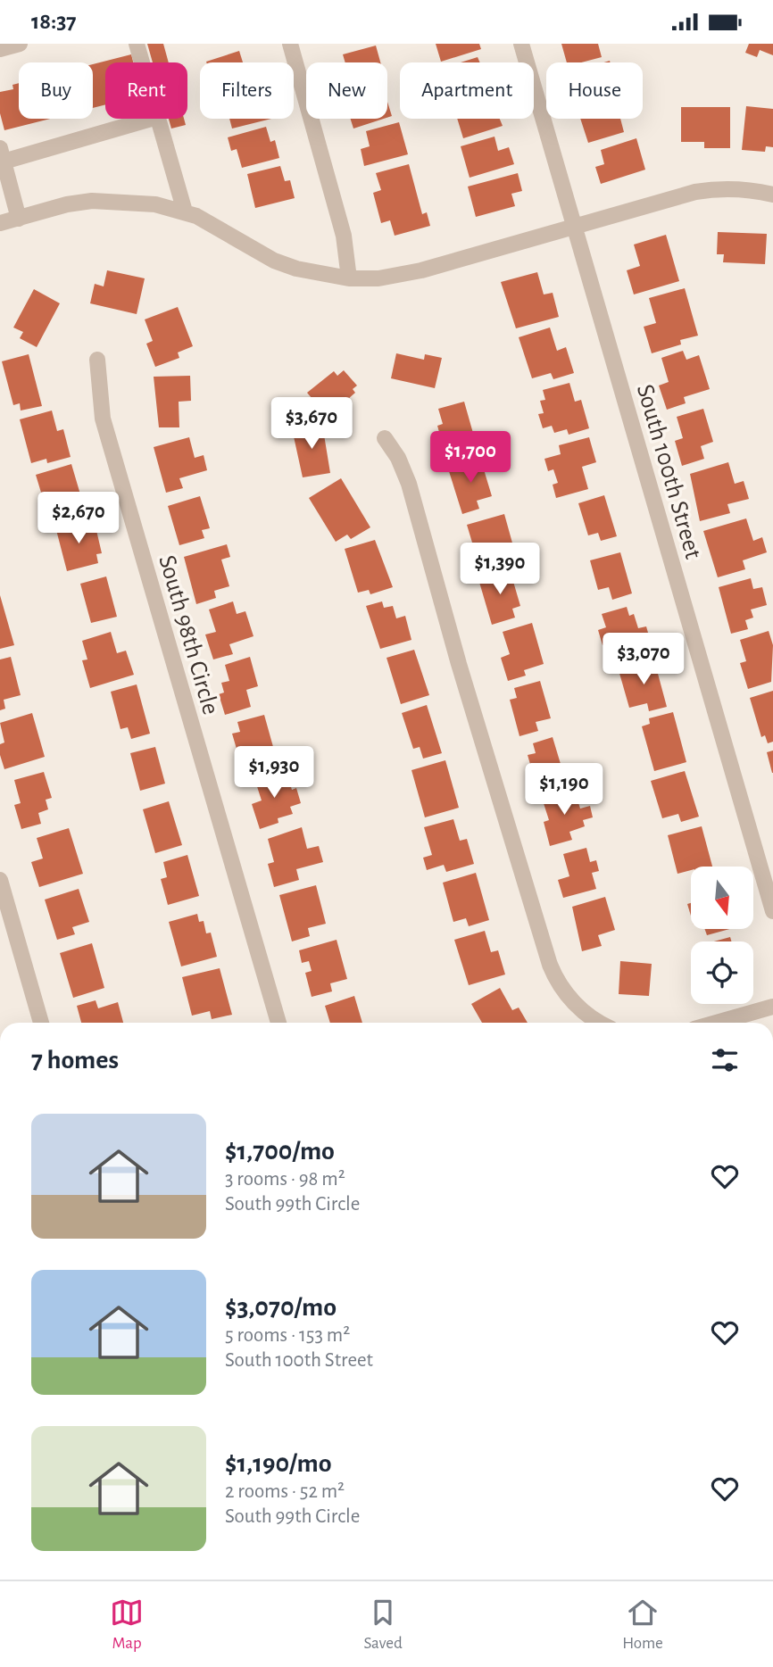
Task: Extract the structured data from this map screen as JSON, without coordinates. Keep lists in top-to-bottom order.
{
  "streets": {
    "street": ["South 100th Street", "South 98th Circle"]
  },
  "north": "bottom",
  "page": {
    "status": "18:37",
    "chip": [
      "Buy",
      "Rent",
      "Filters",
      "New",
      "Apartment",
      "House"
    ],
    "price": [
      "$3,670",
      "$1,700",
      "$2,670",
      "$1,390",
      "$3,070",
      "$1,930",
      "$1,190"
    ],
    "heading": "7 homes",
    "list": [
      {
        "name": "$1,700/mo",
        "note": "3 rooms · 98 m² · South 99th Circle"
      },
      {
        "name": "$3,070/mo",
        "note": "5 rooms · 153 m² · South 100th Street"
      },
      {
        "name": "$1,190/mo",
        "note": "2 rooms · 52 m² · South 99th Circle"
      }
    ],
    "tabs": ["Map", "Saved", "Home"]
  }
}
